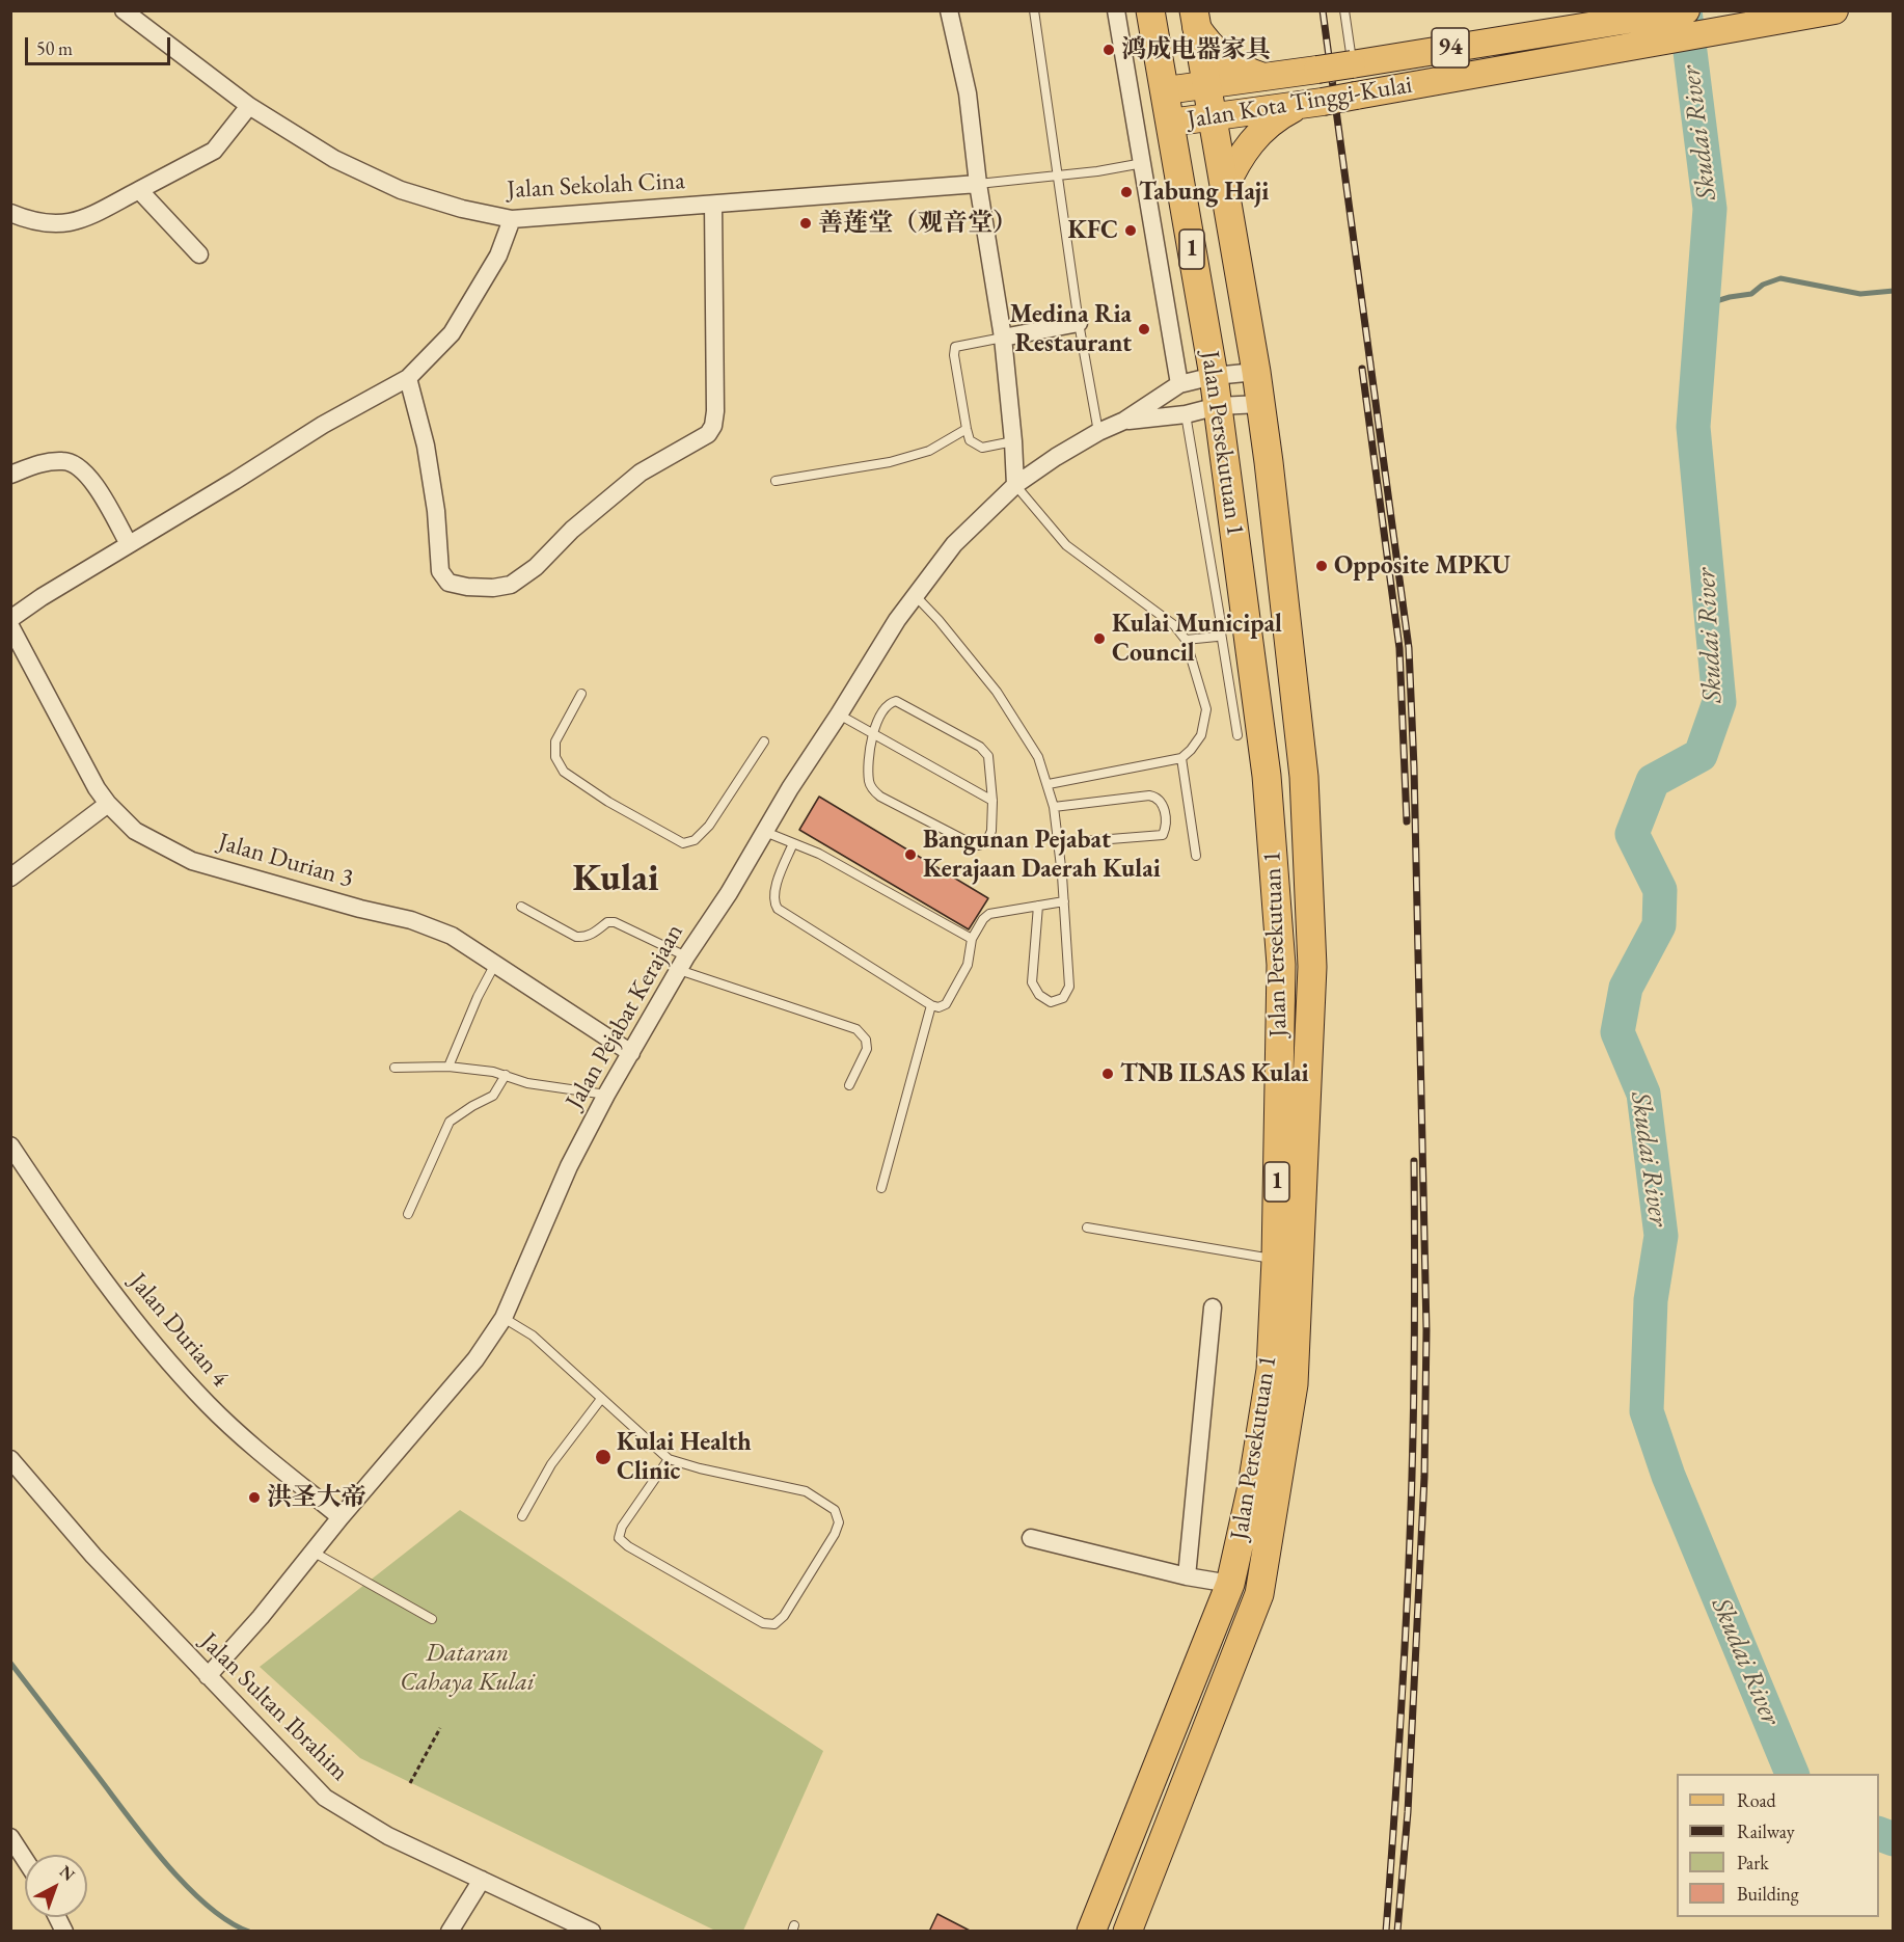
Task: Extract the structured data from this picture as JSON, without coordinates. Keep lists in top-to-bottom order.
{
  "streets": {
    "highway": ["1", "Jalan Persekutuan 1"],
    "main road": ["94", "Jalan Kota Tinggi-Kulai"],
    "street": [
      "Jalan Sekolah Cina",
      "Jalan Durian 3",
      "Jalan Pejabat Kerajaan",
      "Jalan Durian 4",
      "Jalan Sultan Ibrahim"
    ]
  },
  "crossings": [
    ["Jalan Kota Tinggi-Kulai", "Jalan Persekutuan 1"],
    ["Jalan Persekutuan 1", "Jalan Pejabat Kerajaan"],
    ["Jalan Durian 3", "Jalan Pejabat Kerajaan"],
    ["Jalan Pejabat Kerajaan", "Jalan Durian 4"],
    ["Jalan Pejabat Kerajaan", "Jalan Sultan Ibrahim"]
  ],
  "districts": ["Kulai"],
  "water": ["Skudai River"],
  "parks": ["Dataran Cahaya Kulai"],
  "places": [
    "鸿成电器家具",
    "Tabung Haji",
    "善莲堂（观音堂）",
    "KFC",
    "Medina Ria Restaurant",
    "Opposite MPKU",
    "Kulai Municipal Council",
    "Bangunan Pejabat Kerajaan Daerah Kulai",
    "TNB ILSAS Kulai",
    "Kulai Health Clinic",
    "洪圣大帝"
  ],
  "legend": [
    "Road",
    "Railway",
    "Park",
    "Building"
  ],
  "scale_bar": "50 m",
  "north": "top right"
}
